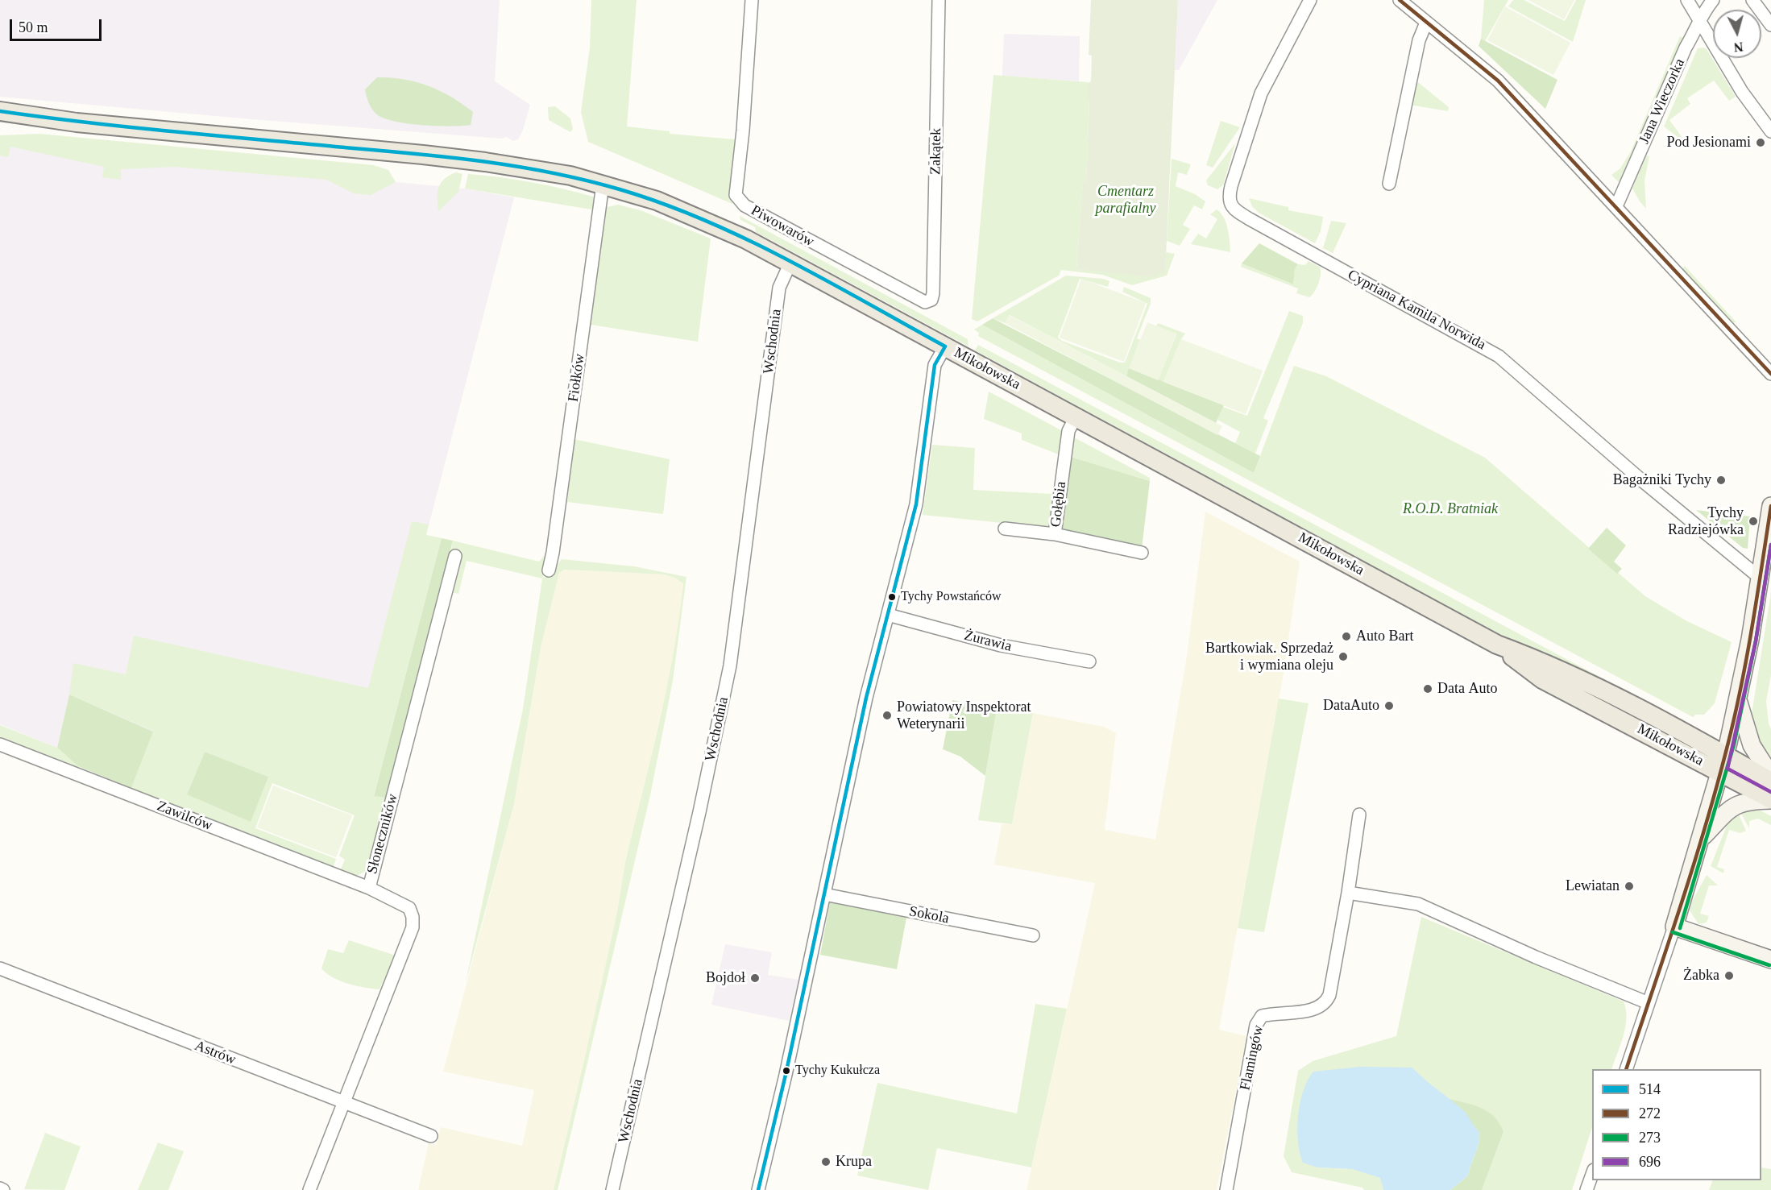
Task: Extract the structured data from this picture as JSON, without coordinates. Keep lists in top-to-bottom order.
{
  "streets": {
    "main road": ["Mikołowska"],
    "street": [
      "Jana Wieczorka",
      "Zakątek",
      "Piwowarów",
      "Cypriana Kamila Norwida",
      "Wschodnia",
      "Fiołków",
      "Gołębia",
      "Żurawia",
      "Zawilców",
      "Słoneczników",
      "Sokola",
      "Astrów",
      "Flamingów"
    ]
  },
  "crossings": [
    ["Zakątek", "Piwowarów"],
    ["Wschodnia", "Mikołowska"],
    ["Mikołowska", "Fiołków"],
    ["Mikołowska", "Gołębia"],
    ["Zawilców", "Słoneczników"],
    ["Słoneczników", "Astrów"]
  ],
  "parks": ["Cmentarz parafialny", "R.O.D. Bratniak"],
  "places": [
    "Pod Jesionami",
    "Bagażniki Tychy",
    "Tychy Radziejówka",
    "Tychy Powstańców",
    "Auto Bart",
    "Bartkowiak. Sprzedaż i wymiana oleju",
    "Data Auto",
    "DataAuto",
    "Powiatowy Inspektorat Weterynarii",
    "Lewiatan",
    "Żabka",
    "Bojdoł",
    "Tychy Kukułcza",
    "Krupa"
  ],
  "lines": [
    "transit line 272",
    "transit line 514",
    "transit line 273",
    "transit line 696"
  ],
  "legend": [
    "514",
    "272",
    "273",
    "696"
  ],
  "scale_bar": "50 m",
  "north": "bottom"
}
